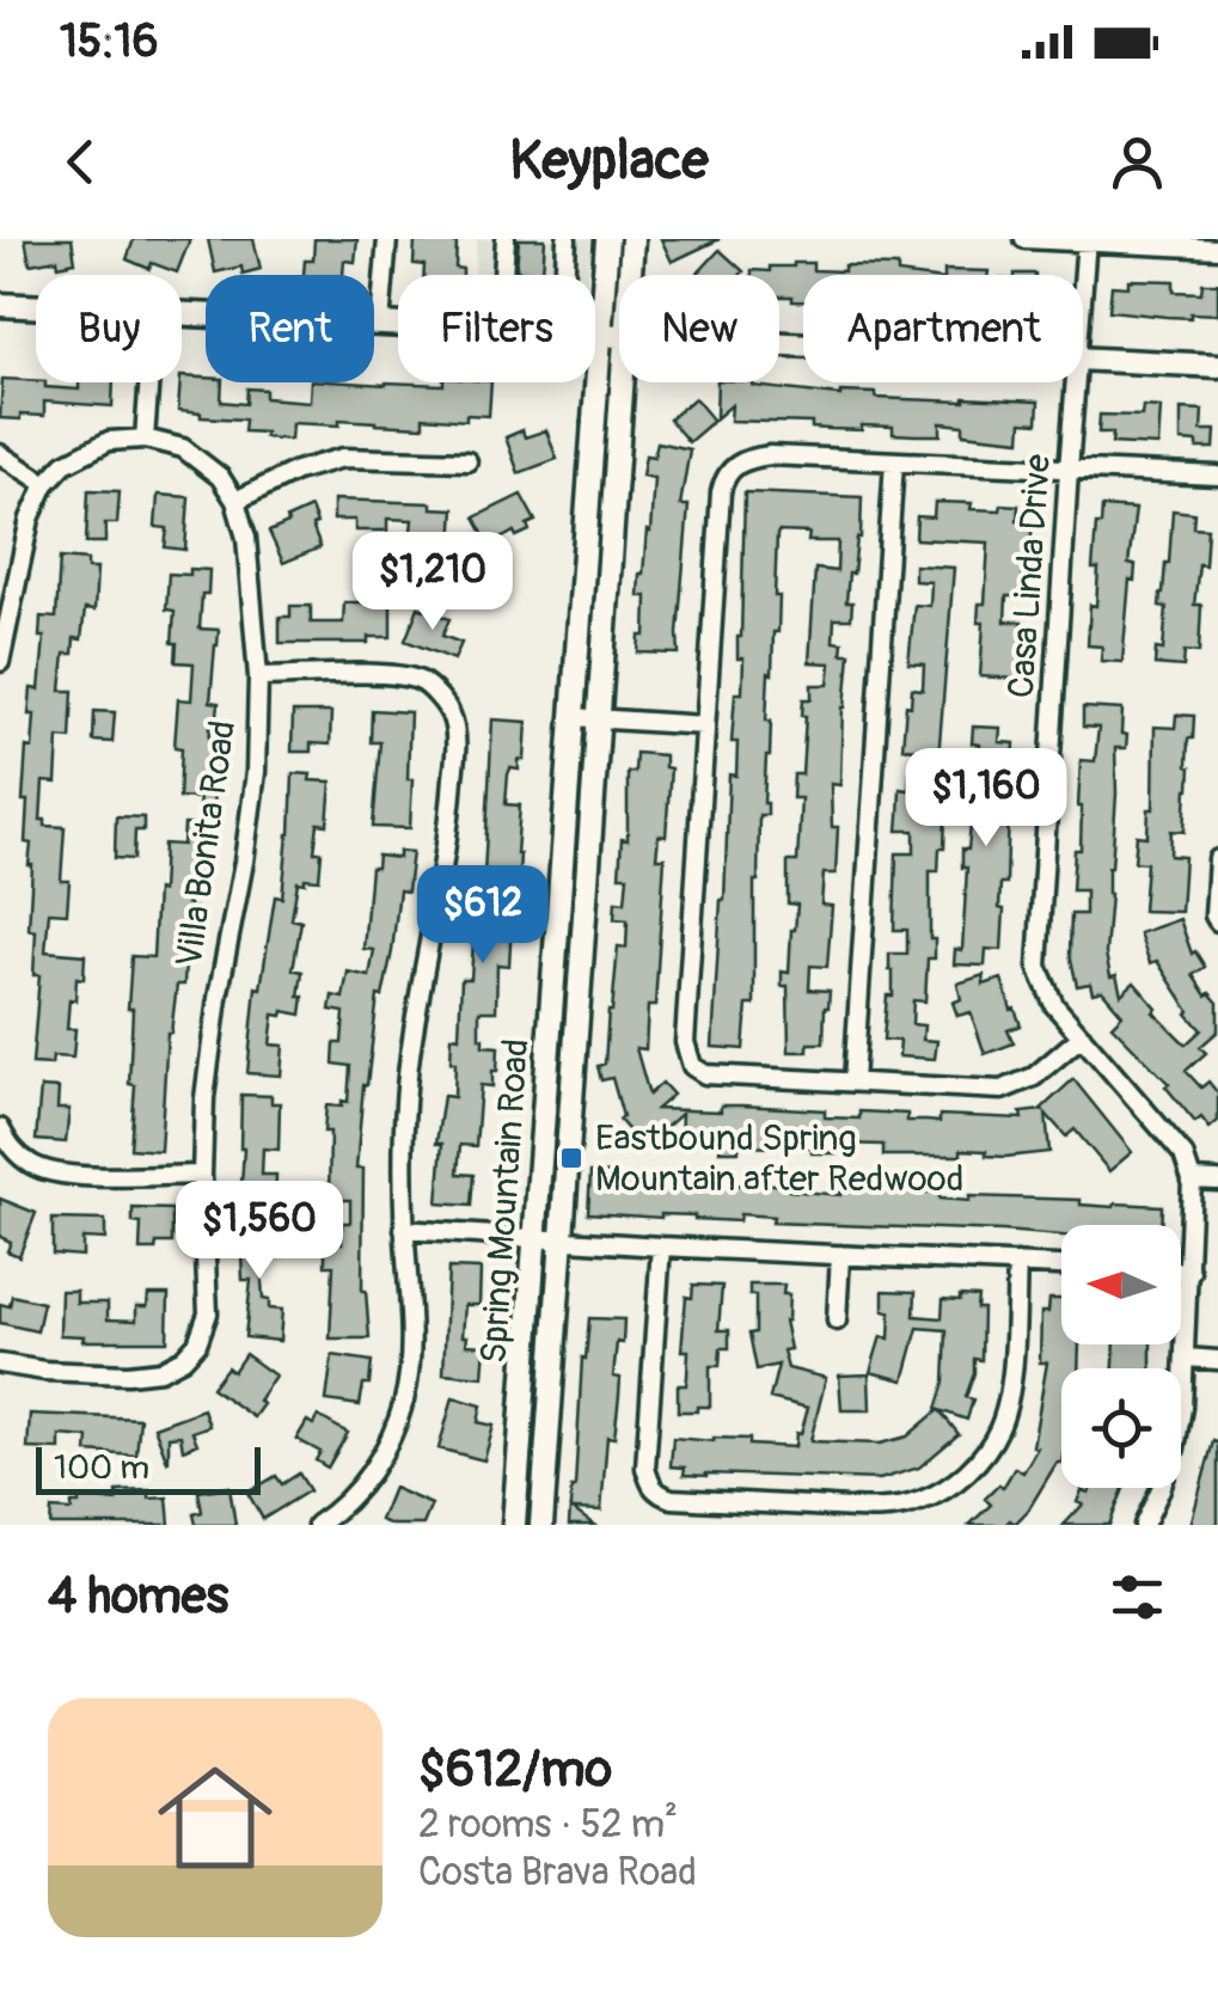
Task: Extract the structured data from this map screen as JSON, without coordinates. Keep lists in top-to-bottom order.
{
  "streets": {
    "main road": ["Spring Mountain Road"],
    "street": ["Casa Linda Drive", "Villa Bonita Road"]
  },
  "places": {
    "transit": ["Eastbound Spring Mountain after Redwood"]
  },
  "scale_bar": "100 m",
  "north": "left",
  "page": {
    "status": "15:16",
    "header": "Keyplace",
    "chip": [
      "Buy",
      "Rent",
      "Filters",
      "New",
      "Apartment"
    ],
    "price": [
      "$1,210",
      "$1,160",
      "$612",
      "$1,560"
    ],
    "scale": "100 m",
    "heading": "4 homes",
    "list": [
      {
        "name": "$612/mo",
        "note": "2 rooms · 52 m² · Costa Brava Road"
      }
    ]
  }
}
